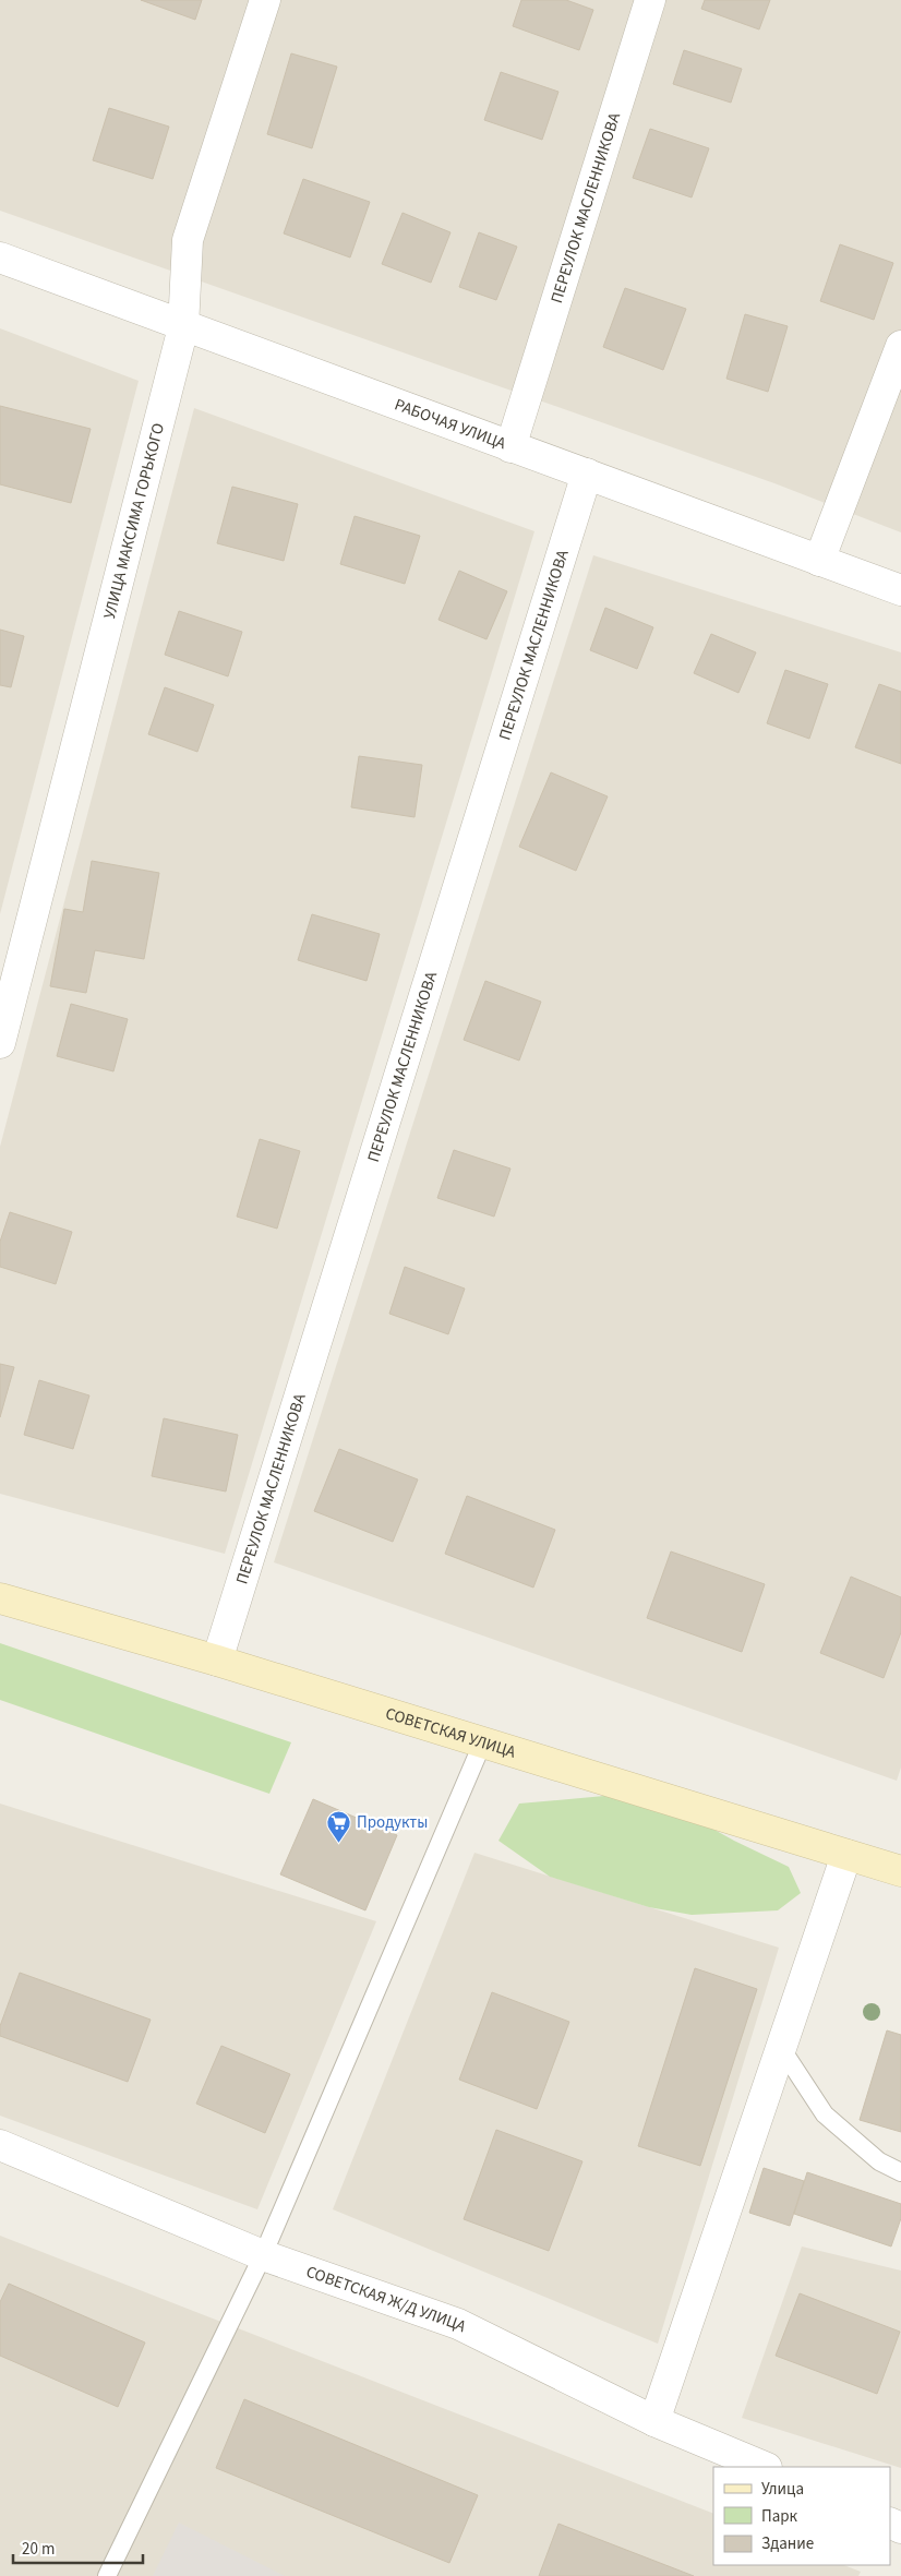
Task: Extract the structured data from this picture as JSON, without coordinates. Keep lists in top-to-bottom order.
{
  "streets": {
    "main road": ["СОВЕТСКАЯ УЛИЦА"],
    "street": [
      "ПЕРЕУЛОК МАСЛЕННИКОВА",
      "РАБОЧАЯ УЛИЦА",
      "УЛИЦА МАКСИМА ГОРЬКОГО",
      "СОВЕТСКАЯ Ж/Д УЛИЦА"
    ]
  },
  "crossings": [
    ["ПЕРЕУЛОК МАСЛЕННИКОВА", "РАБОЧАЯ УЛИЦА"],
    ["ПЕРЕУЛОК МАСЛЕННИКОВА", "СОВЕТСКАЯ УЛИЦА"],
    ["РАБОЧАЯ УЛИЦА", "УЛИЦА МАКСИМА ГОРЬКОГО"]
  ],
  "places": {
    "supermarket": ["Продукты"]
  },
  "legend": ["Улица", "Парк", "Здание"],
  "scale_bar": "20 m"
}
